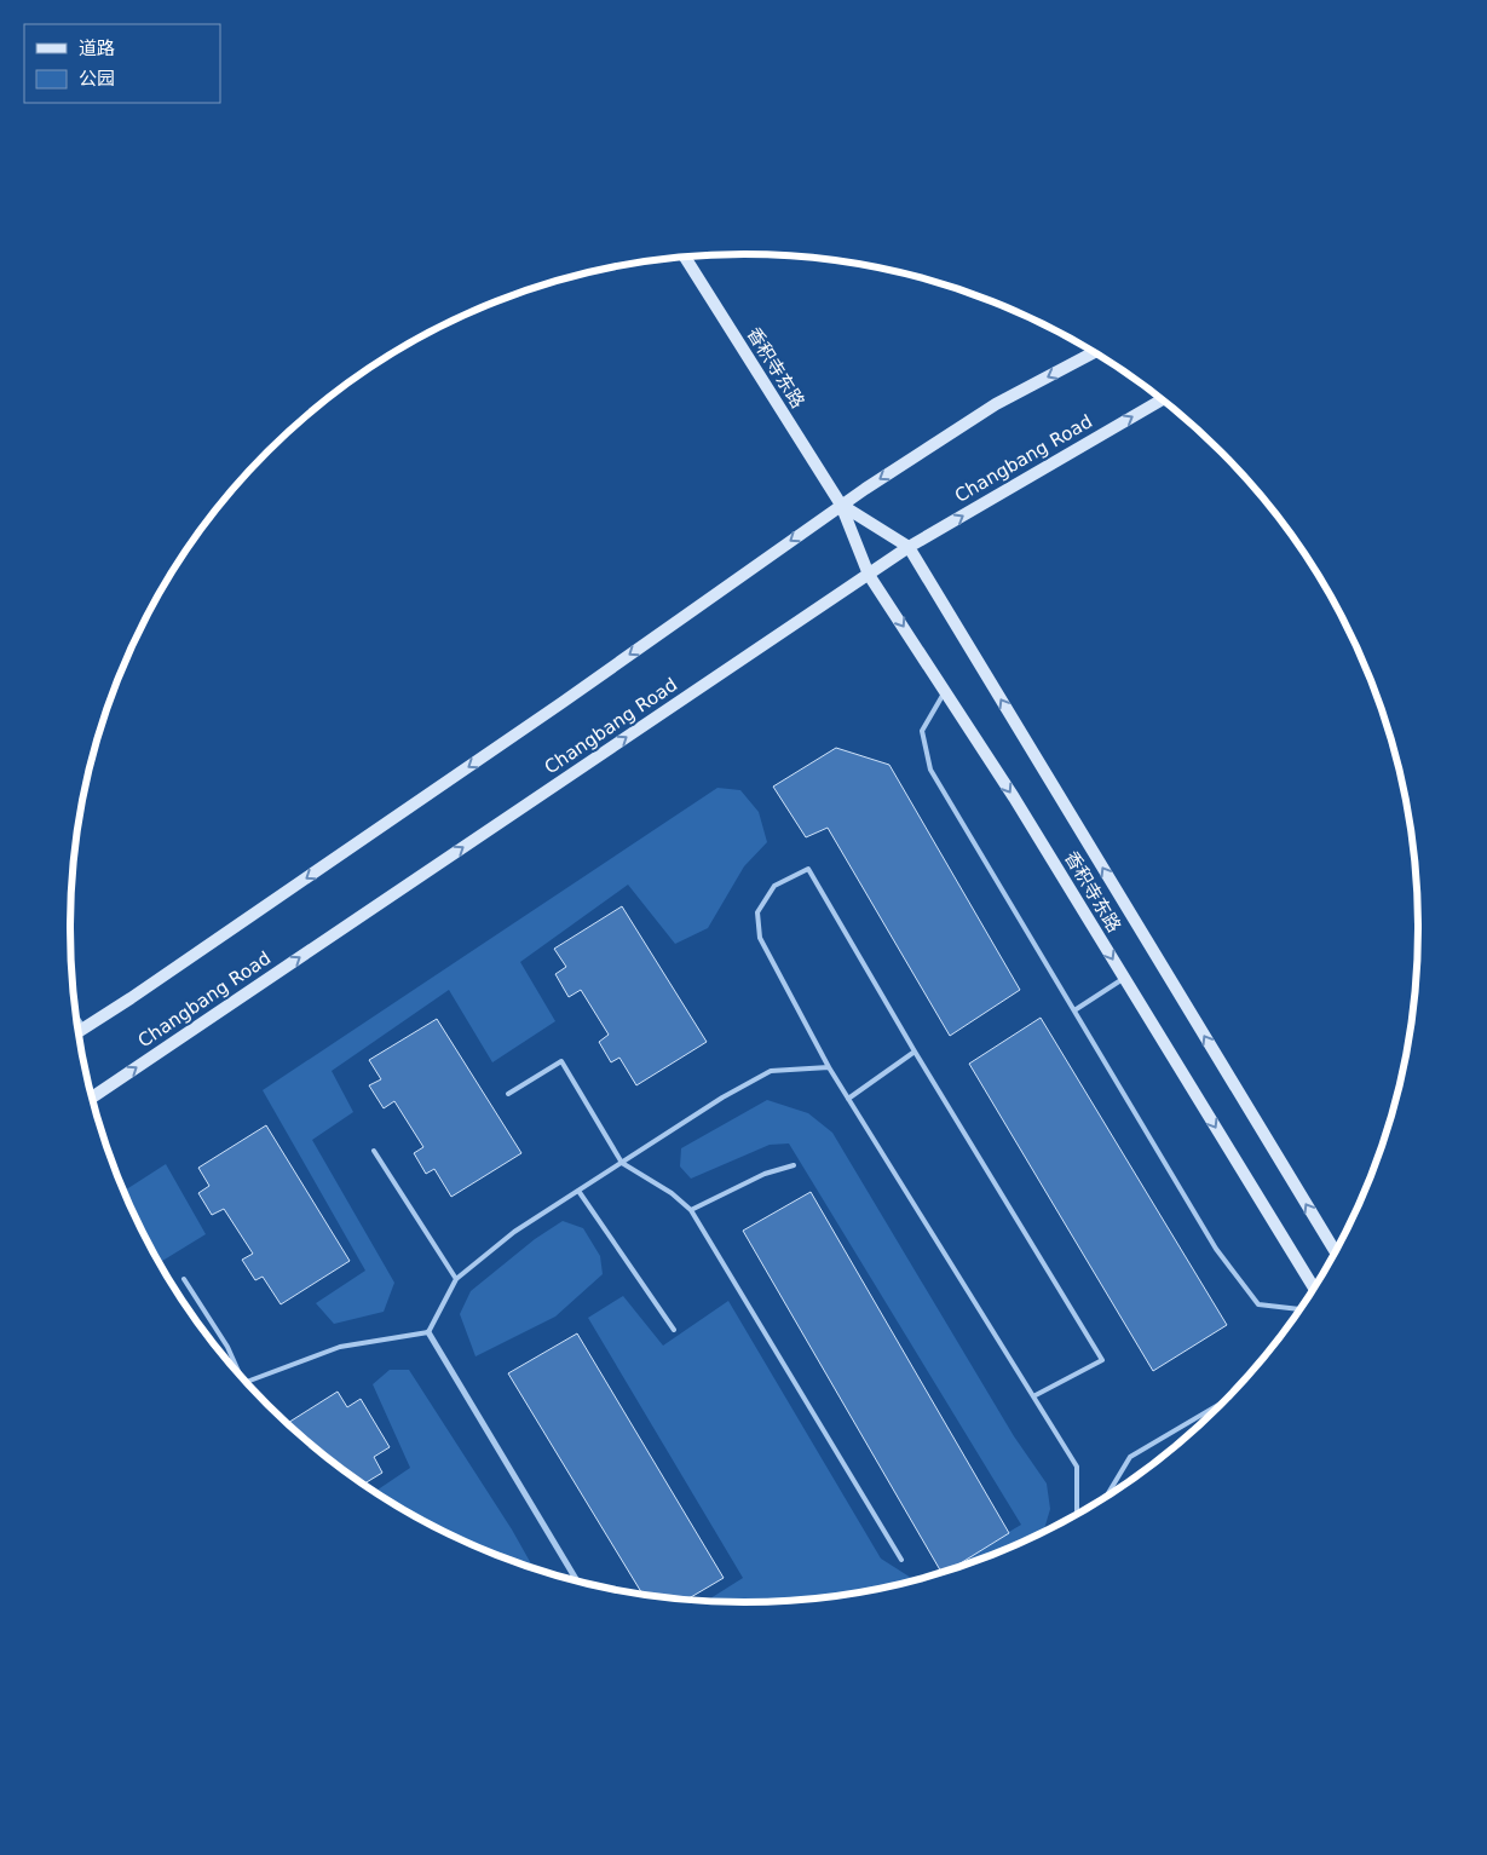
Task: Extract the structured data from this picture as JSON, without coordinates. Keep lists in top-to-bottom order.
{
  "streets": {
    "main road": ["香积寺东路", "Changbang Road"]
  },
  "crossings": [
    ["香积寺东路", "Changbang Road"]
  ],
  "legend": ["道路", "公园"]
}
